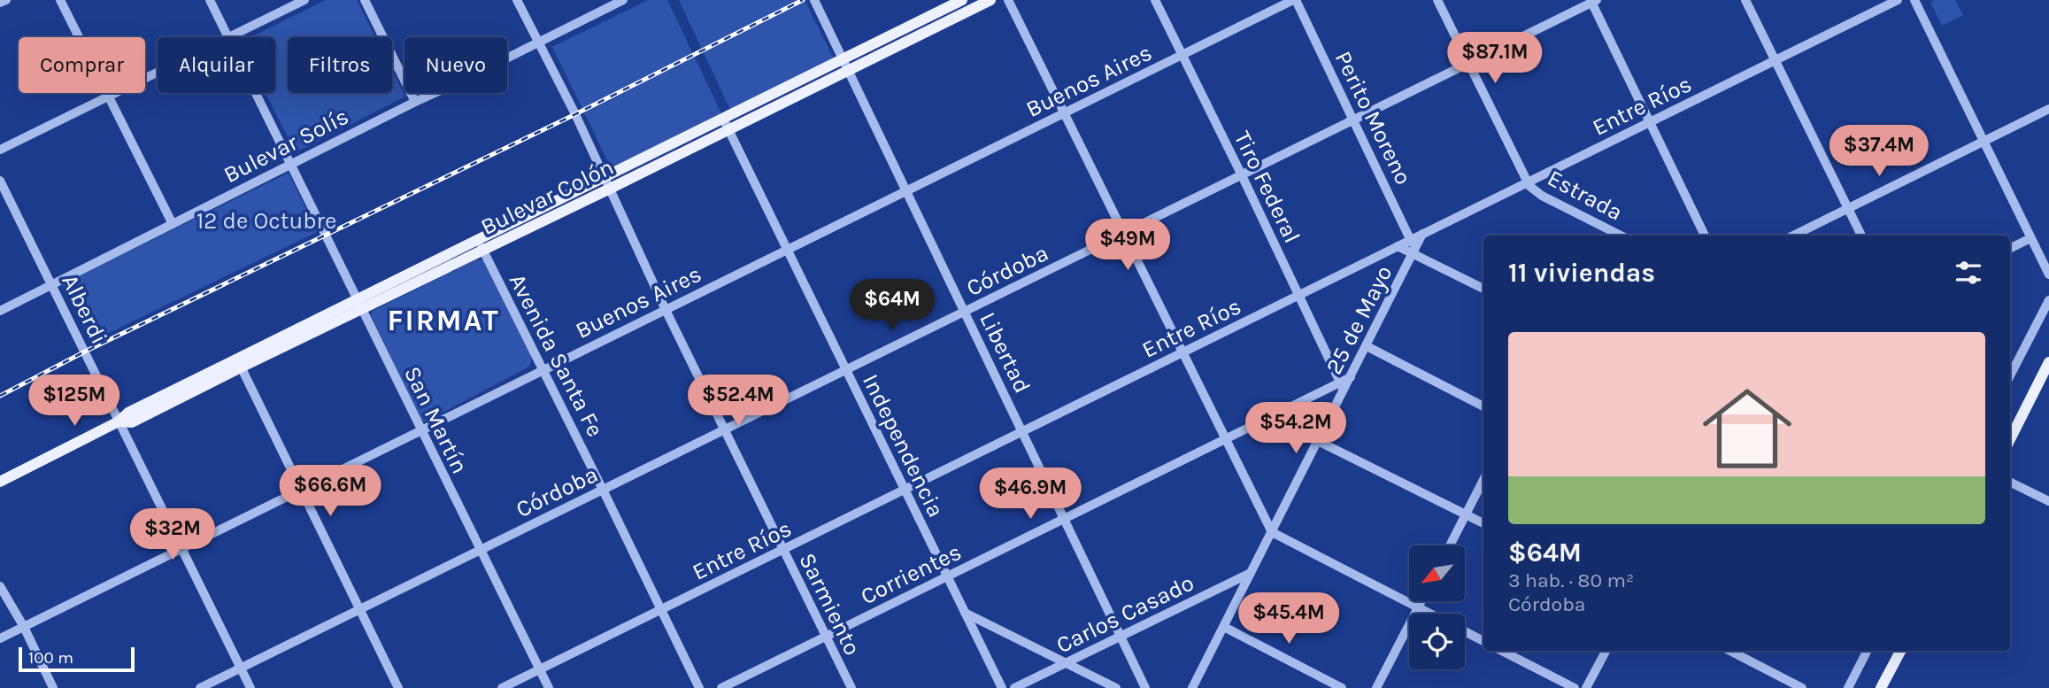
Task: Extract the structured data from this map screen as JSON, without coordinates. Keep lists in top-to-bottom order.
{
  "streets": {
    "main road": ["Bulevar Colón"],
    "street": [
      "Buenos Aires",
      "Entre Ríos",
      "Perito Moreno",
      "Bulevar Solís",
      "Tiro Federal",
      "Estrada",
      "Córdoba",
      "Alberdi",
      "25 de Mayo",
      "Libertad",
      "Avenida Santa Fe",
      "San Martín",
      "Independencia",
      "Corrientes",
      "Sarmiento",
      "Carlos Casado"
    ]
  },
  "crossings": [
    ["Buenos Aires", "Perito Moreno"],
    ["Buenos Aires", "Tiro Federal"],
    ["Buenos Aires", "Alberdi"],
    ["Buenos Aires", "Libertad"],
    ["Buenos Aires", "Avenida Santa Fe"],
    ["Buenos Aires", "San Martín"],
    ["Buenos Aires", "Independencia"],
    ["Buenos Aires", "Sarmiento"],
    ["Entre Ríos", "Perito Moreno"],
    ["Entre Ríos", "Tiro Federal"],
    ["Entre Ríos", "Estrada"],
    ["Entre Ríos", "25 de Mayo"],
    ["Entre Ríos", "Libertad"],
    ["Entre Ríos", "Avenida Santa Fe"],
    ["Entre Ríos", "San Martín"],
    ["Entre Ríos", "Independencia"],
    ["Entre Ríos", "Sarmiento"],
    ["Perito Moreno", "Córdoba"],
    ["Perito Moreno", "25 de Mayo"],
    ["Bulevar Solís", "Alberdi"],
    ["Bulevar Solís", "San Martín"],
    ["Bulevar Solís", "Sarmiento"],
    ["Tiro Federal", "Córdoba"],
    ["Tiro Federal", "25 de Mayo"],
    ["Tiro Federal", "Corrientes"],
    ["Bulevar Colón", "Alberdi"],
    ["Bulevar Colón", "Libertad"],
    ["Bulevar Colón", "Avenida Santa Fe"],
    ["Bulevar Colón", "San Martín"],
    ["Bulevar Colón", "Independencia"],
    ["Bulevar Colón", "Sarmiento"],
    ["Córdoba", "Alberdi"],
    ["Córdoba", "Libertad"],
    ["Córdoba", "Avenida Santa Fe"],
    ["Córdoba", "San Martín"],
    ["Córdoba", "Independencia"],
    ["Córdoba", "Sarmiento"],
    ["25 de Mayo", "Corrientes"],
    ["25 de Mayo", "Carlos Casado"],
    ["Libertad", "Corrientes"],
    ["Libertad", "Carlos Casado"],
    ["Independencia", "Corrientes"],
    ["Corrientes", "Sarmiento"]
  ],
  "districts": ["FIRMAT"],
  "parks": ["12 de Octubre"],
  "scale_bar": "100 m",
  "north": "bottom left",
  "page": {
    "price": [
      "$87.1M",
      "$37.4M",
      "$49M",
      "$64M",
      "$125M",
      "$52.4M",
      "$54.2M",
      "$66.6M",
      "$46.9M",
      "$32M",
      "$45.4M"
    ],
    "chip": [
      "Comprar",
      "Alquilar",
      "Filtros",
      "Nuevo"
    ],
    "heading": "11 viviendas",
    "list": [
      {
        "name": "$64M",
        "note": "3 hab. · 80 m² · Córdoba"
      }
    ],
    "scale": "100 m"
  }
}
